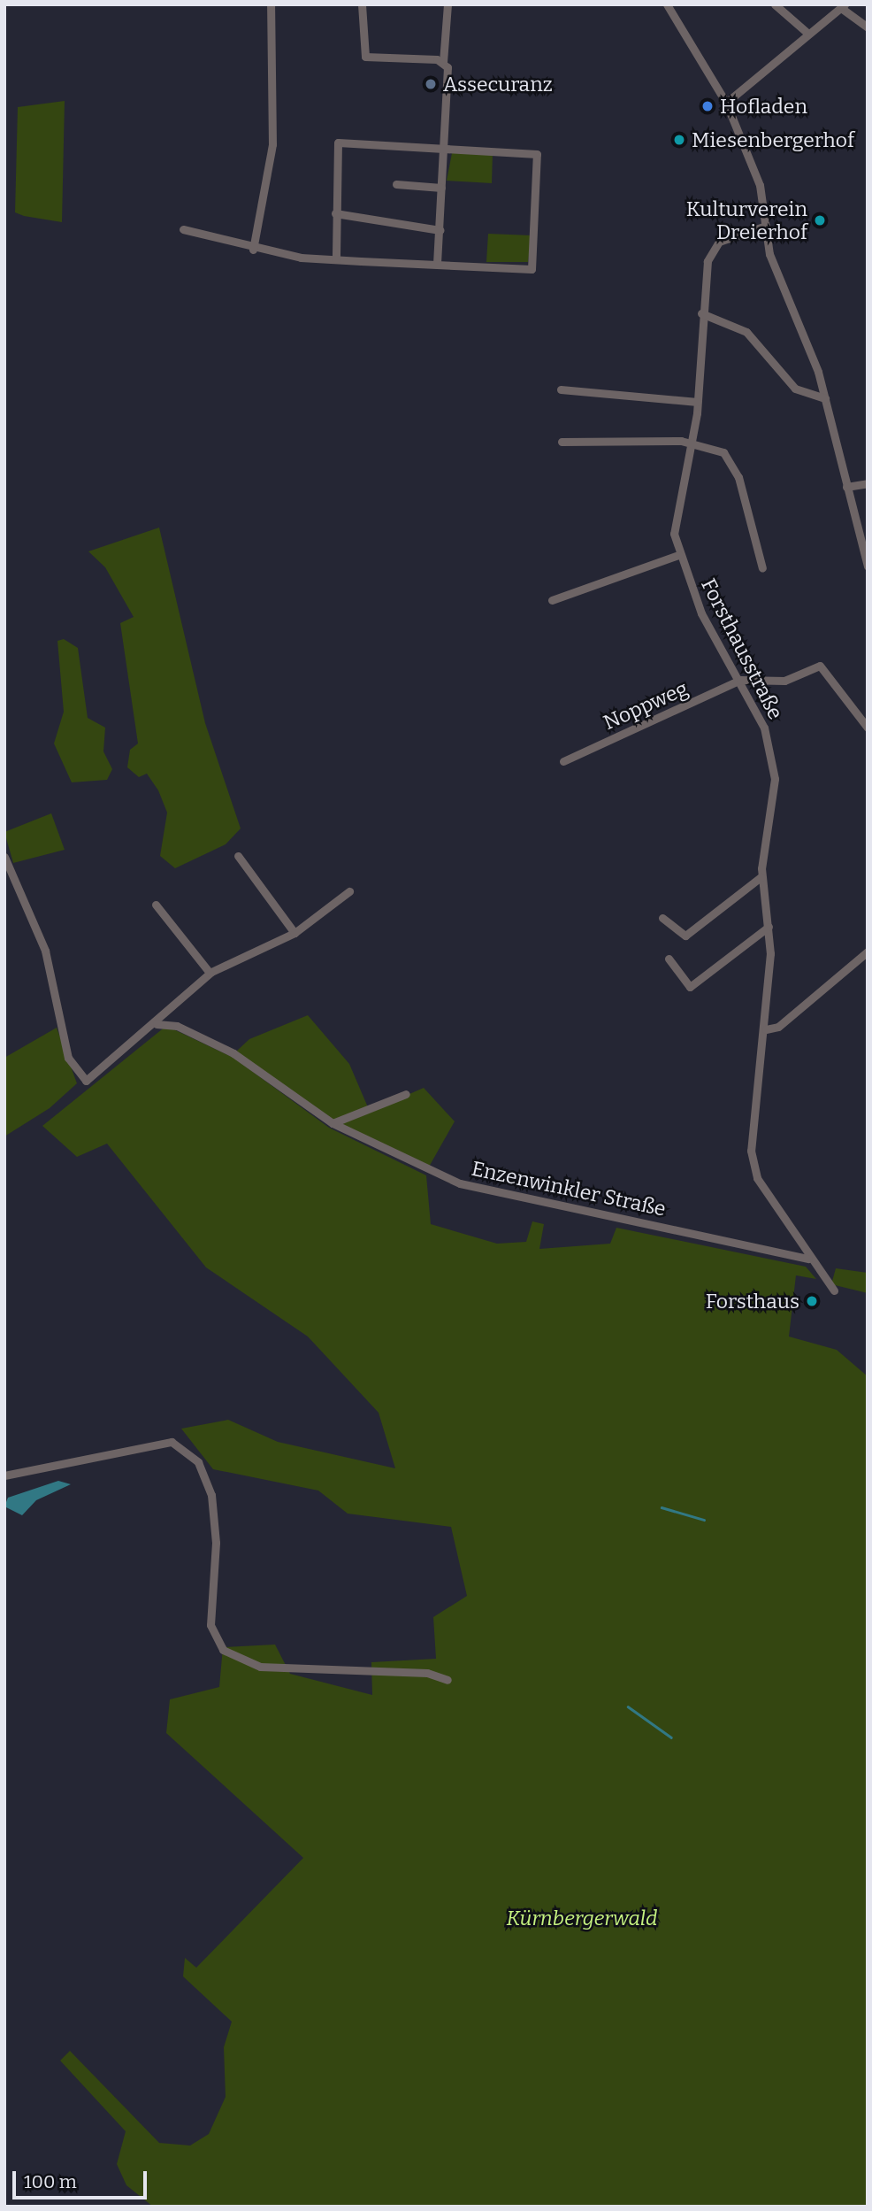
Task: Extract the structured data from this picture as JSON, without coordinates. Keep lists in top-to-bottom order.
{
  "streets": {
    "street": ["Forsthausstraße", "Noppweg", "Enzenwinkler Straße"]
  },
  "crossings": [
    ["Forsthausstraße", "Noppweg"],
    ["Forsthausstraße", "Enzenwinkler Straße"]
  ],
  "parks": ["Kürnbergerwald"],
  "places": [
    "Assecuranz",
    "Hofladen",
    "Miesenbergerhof",
    "Kulturverein Dreierhof",
    "Forsthaus"
  ],
  "scale_bar": "100 m"
}
